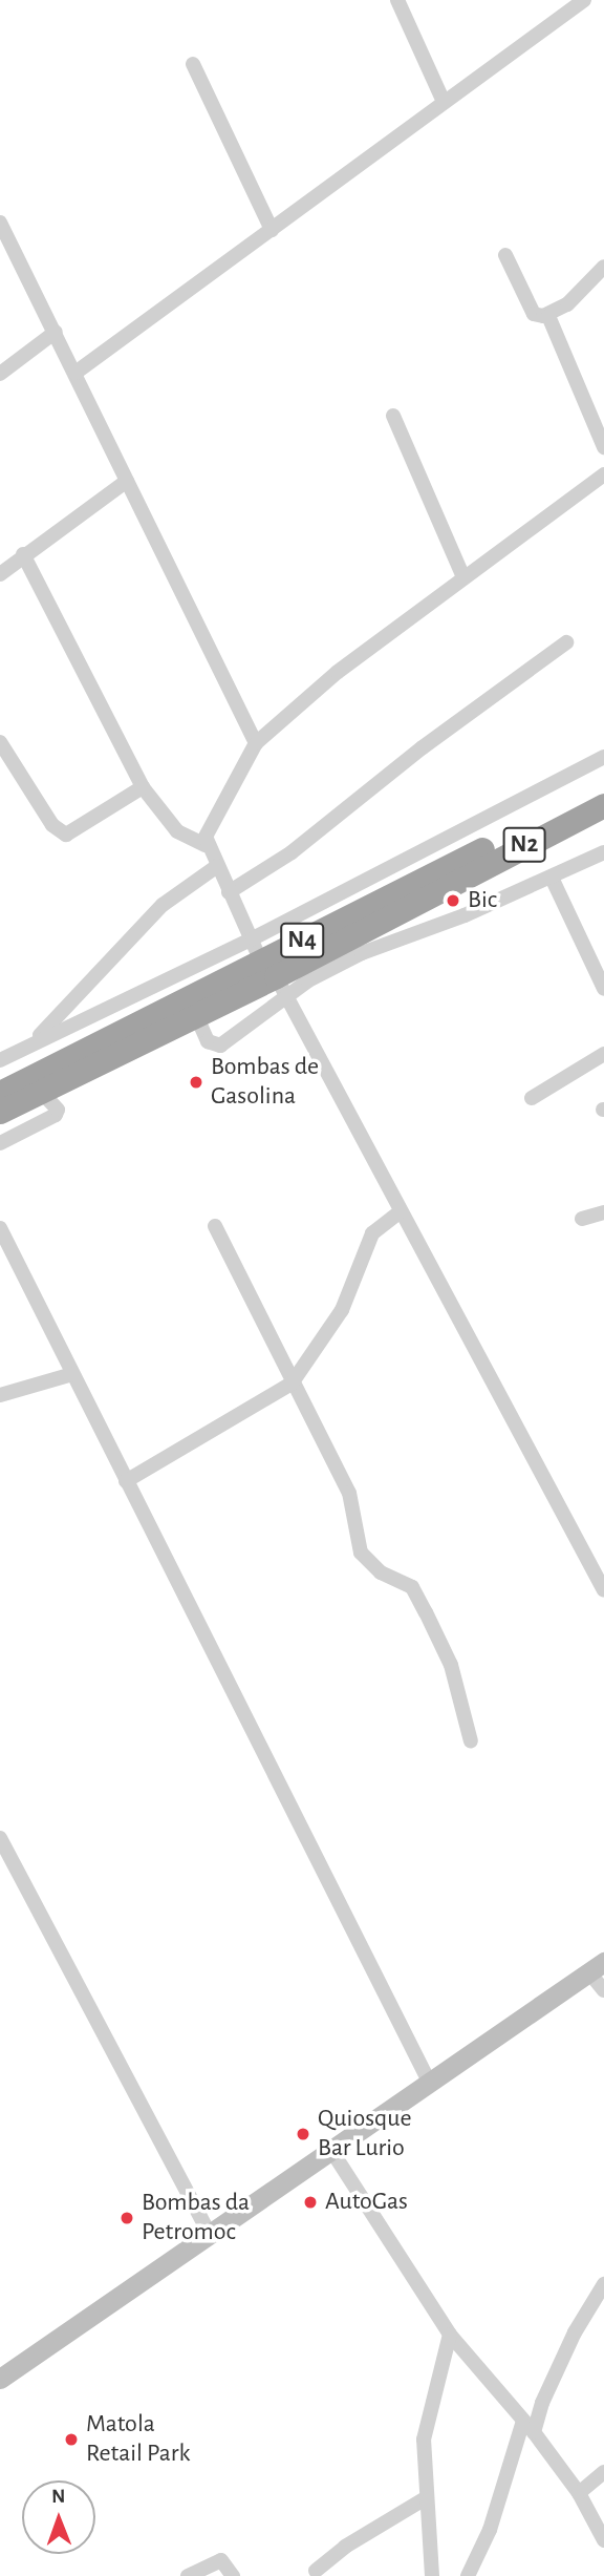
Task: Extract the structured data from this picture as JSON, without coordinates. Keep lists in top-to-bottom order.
{
  "streets": {
    "highway": ["N2", "N4"]
  },
  "crossings": [
    ["N2", "N4"]
  ],
  "places": [
    "Bic",
    "Bombas de Gasolina",
    "Quiosque Bar Lurio",
    "AutoGas",
    "Bombas da Petromoc",
    "Matola Retail Park"
  ],
  "north": "top"
}
